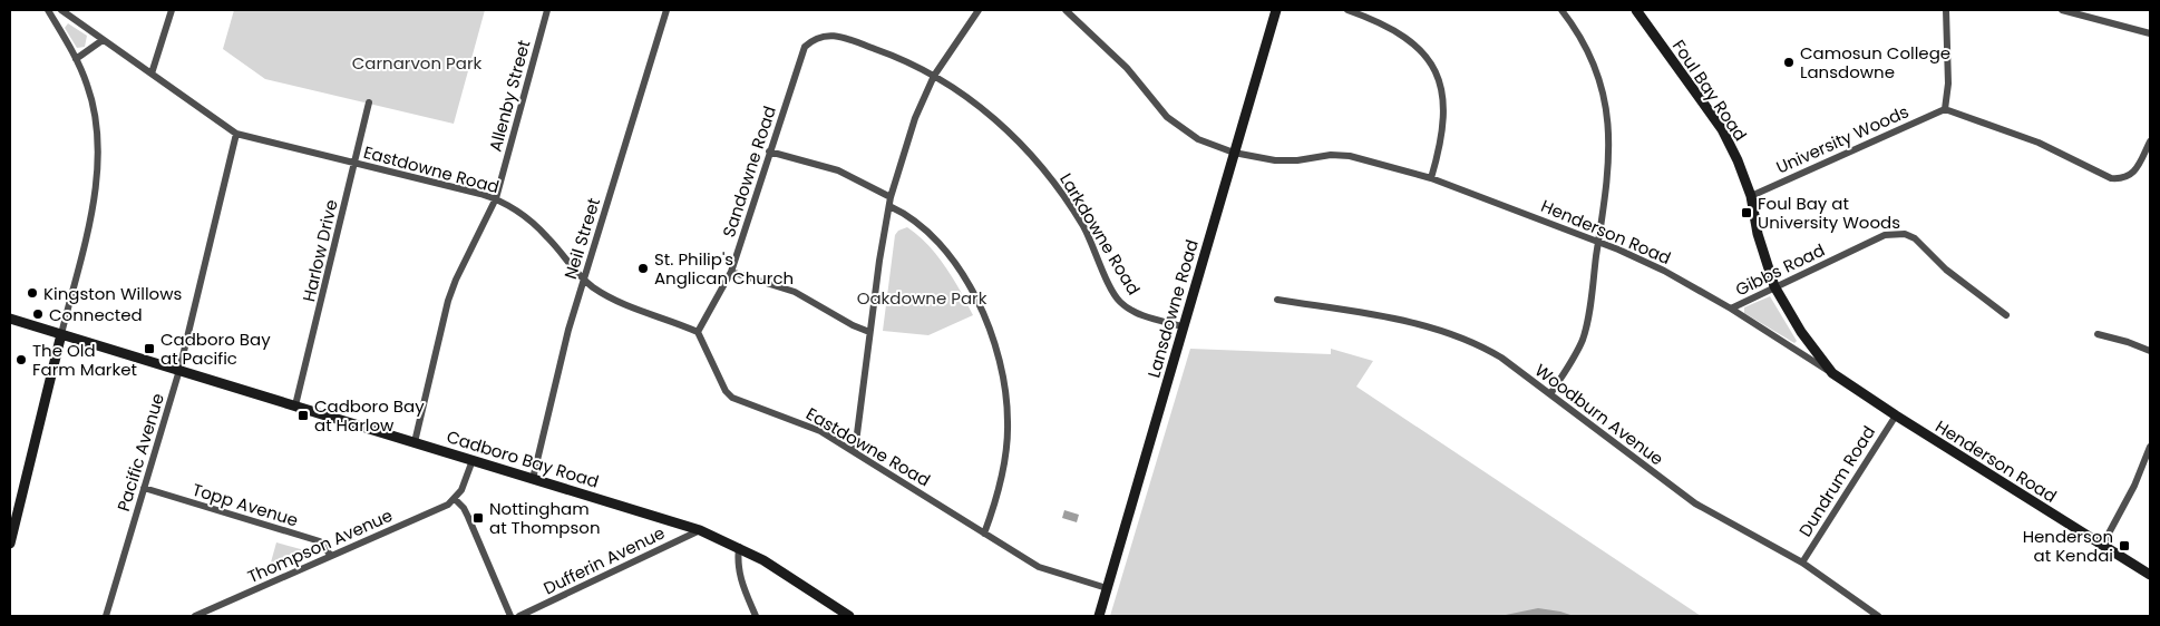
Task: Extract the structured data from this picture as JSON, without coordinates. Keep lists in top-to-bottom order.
{
  "streets": {
    "main road": [
      "Foul Bay Road",
      "Henderson Road",
      "Lansdowne Road",
      "Cadboro Bay Road"
    ],
    "street": [
      "Allenby Street",
      "University Woods",
      "Eastdowne Road",
      "Sandowne Road",
      "Larkdowne Road",
      "Neil Street",
      "Harlow Drive",
      "Gibbs Road",
      "Woodburn Avenue",
      "Pacific Avenue",
      "Dundrum Road",
      "Topp Avenue",
      "Thompson Avenue",
      "Dufferin Avenue"
    ]
  },
  "crossings": [
    ["Foul Bay Road", "University Woods"],
    ["Foul Bay Road", "Henderson Road"],
    ["Foul Bay Road", "Gibbs Road"],
    ["Allenby Street", "Eastdowne Road"],
    ["Allenby Street", "Cadboro Bay Road"],
    ["Eastdowne Road", "Sandowne Road"],
    ["Eastdowne Road", "Neil Street"],
    ["Eastdowne Road", "Harlow Drive"],
    ["Eastdowne Road", "Lansdowne Road"],
    ["Eastdowne Road", "Pacific Avenue"],
    ["Sandowne Road", "Larkdowne Road"],
    ["Henderson Road", "Gibbs Road"],
    ["Henderson Road", "Lansdowne Road"],
    ["Henderson Road", "Dundrum Road"],
    ["Larkdowne Road", "Lansdowne Road"],
    ["Neil Street", "Cadboro Bay Road"],
    ["Harlow Drive", "Cadboro Bay Road"],
    ["Woodburn Avenue", "Dundrum Road"],
    ["Pacific Avenue", "Cadboro Bay Road"],
    ["Pacific Avenue", "Topp Avenue"],
    ["Cadboro Bay Road", "Dufferin Avenue"],
    ["Topp Avenue", "Thompson Avenue"]
  ],
  "parks": ["Carnarvon Park", "Oakdowne Park"],
  "places": {
    "other": [
      "Camosun College Lansdowne",
      "St. Philip's Anglican Church",
      "Kingston Willows",
      "Connected",
      "The Old Farm Market"
    ],
    "transit": [
      "Foul Bay at University Woods",
      "Cadboro Bay at Pacific",
      "Cadboro Bay at Harlow",
      "Nottingham at Thompson",
      "Henderson at Kendai"
    ]
  }
}
